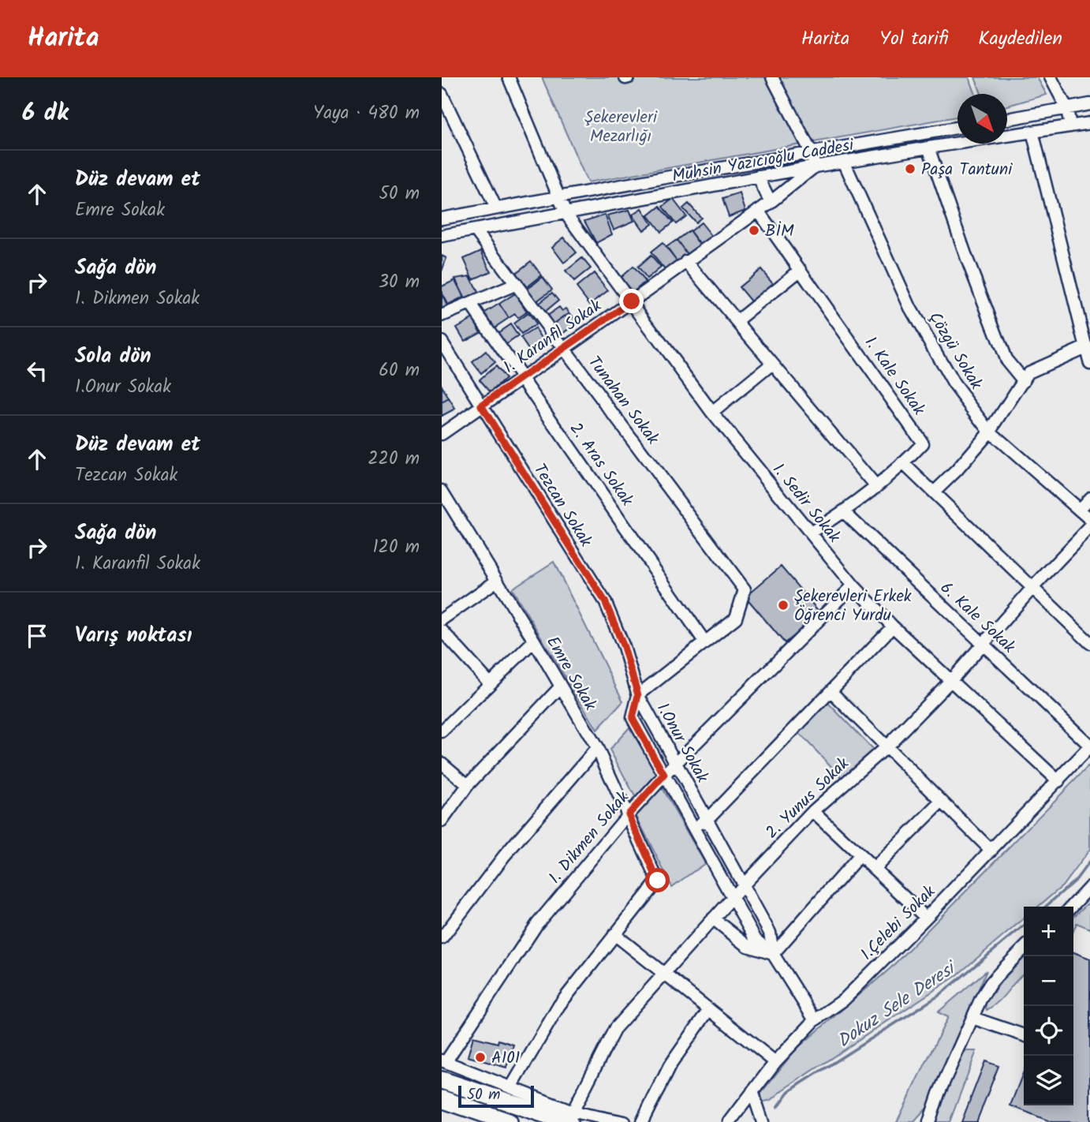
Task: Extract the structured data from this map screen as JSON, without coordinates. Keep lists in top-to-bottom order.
{
  "streets": {
    "street": [
      "Muhsin Yazıcıoğlu Caddesi",
      "1. Karanfil Sokak",
      "Çözgü Sokak",
      "1. Kale Sokak",
      "Tunahan Sokak",
      "2. Aras Sokak",
      "1. Sedir Sokak",
      "Tezcan Sokak",
      "6. Kale Sokak",
      "Emre Sokak",
      "1.Onur Sokak",
      "2. Yunus Sokak",
      "1. Dikmen Sokak",
      "1.Çelebi Sokak"
    ]
  },
  "crossings": [
    ["Muhsin Yazıcıoğlu Caddesi", "1. Karanfil Sokak"],
    ["Muhsin Yazıcıoğlu Caddesi", "Çözgü Sokak"],
    ["Muhsin Yazıcıoğlu Caddesi", "Tunahan Sokak"],
    ["Muhsin Yazıcıoğlu Caddesi", "1. Sedir Sokak"],
    ["1. Karanfil Sokak", "1. Kale Sokak"],
    ["1. Karanfil Sokak", "Tunahan Sokak"],
    ["1. Karanfil Sokak", "2. Aras Sokak"],
    ["1. Karanfil Sokak", "1. Sedir Sokak"],
    ["1. Karanfil Sokak", "Tezcan Sokak"],
    ["1. Kale Sokak", "1. Sedir Sokak"],
    ["1. Kale Sokak", "6. Kale Sokak"],
    ["Tunahan Sokak", "2. Aras Sokak"],
    ["1. Sedir Sokak", "2. Yunus Sokak"],
    ["1. Sedir Sokak", "1. Dikmen Sokak"],
    ["1. Sedir Sokak", "1.Çelebi Sokak"],
    ["Tezcan Sokak", "1.Onur Sokak"],
    ["6. Kale Sokak", "2. Yunus Sokak"],
    ["6. Kale Sokak", "1.Çelebi Sokak"],
    ["Emre Sokak", "1. Dikmen Sokak"],
    ["1.Onur Sokak", "2. Yunus Sokak"],
    ["1.Onur Sokak", "1. Dikmen Sokak"],
    ["1.Onur Sokak", "1.Çelebi Sokak"]
  ],
  "water": ["Dokuz Sele Deresi"],
  "parks": ["Şekerevleri Mezarlığı"],
  "places": [
    "Paşa Tantuni",
    "BİM",
    "Şekerevleri Erkek Öğrenci Yurdu",
    "A101"
  ],
  "scale_bar": "50 m",
  "north": "bottom right",
  "page": {
    "header": "Harita",
    "nav": ["Harita", "Yol tarifi", "Kaydedilen"],
    "heading": ["6 dk", "Yaya · 480 m"],
    "list": [
      ["Düz devam et", "Emre Sokak", "50 m"],
      ["Sağa dön", "1. Dikmen Sokak", "30 m"],
      ["Sola dön", "1.Onur Sokak", "60 m"],
      ["Düz devam et", "Tezcan Sokak", "220 m"],
      ["Sağa dön", "1. Karanfil Sokak", "120 m"],
      "Varış noktası"
    ],
    "map_buttons": ["+", "−"],
    "scale": "50 m"
  }
}
